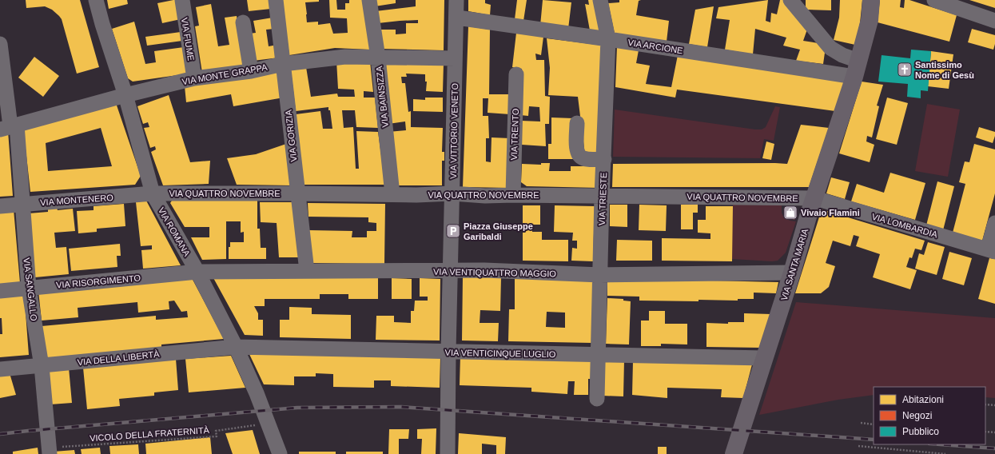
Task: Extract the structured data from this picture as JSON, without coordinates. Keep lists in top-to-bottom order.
{
  "streets": {
    "main road": ["VIA SANTA MARIA"],
    "street": [
      "VIA FIUME",
      "VIA ARCIONE",
      "VIA MONTE GRAPPA",
      "VIA BAINSIZZA",
      "VIA VITTORIO VENETO",
      "VIA TRENTO",
      "VIA GORIZIA",
      "VIA QUATTRO NOVEMBRE",
      "VIA TRIESTE",
      "VIA MONTENERO",
      "VIA LOMBARDIA",
      "VIA ROMANA",
      "VIA VENTIQUATTRO MAGGIO",
      "VIA RISORGIMENTO",
      "VIA SANGALLO",
      "VIA VENTICINQUE LUGLIO",
      "VIA DELLA LIBERTÀ"
    ],
    "path": ["VICOLO DELLA FRATERNITÀ"]
  },
  "crossings": [
    ["VIA FIUME", "VIA MONTE GRAPPA"],
    ["VIA ARCIONE", "VIA VITTORIO VENETO"],
    ["VIA ARCIONE", "VIA TRIESTE"],
    ["VIA ARCIONE", "VIA SANTA MARIA"],
    ["VIA MONTE GRAPPA", "VIA BAINSIZZA"],
    ["VIA MONTE GRAPPA", "VIA VITTORIO VENETO"],
    ["VIA MONTE GRAPPA", "VIA GORIZIA"],
    ["VIA MONTE GRAPPA", "VIA ROMANA"],
    ["VIA MONTE GRAPPA", "VIA SANGALLO"],
    ["VIA BAINSIZZA", "VIA QUATTRO NOVEMBRE"],
    ["VIA VITTORIO VENETO", "VIA QUATTRO NOVEMBRE"],
    ["VIA VITTORIO VENETO", "VIA VENTIQUATTRO MAGGIO"],
    ["VIA VITTORIO VENETO", "VIA VENTICINQUE LUGLIO"],
    ["VIA TRENTO", "VIA QUATTRO NOVEMBRE"],
    ["VIA GORIZIA", "VIA QUATTRO NOVEMBRE"],
    ["VIA GORIZIA", "VIA VENTIQUATTRO MAGGIO"],
    ["VIA QUATTRO NOVEMBRE", "VIA TRIESTE"],
    ["VIA QUATTRO NOVEMBRE", "VIA MONTENERO"],
    ["VIA QUATTRO NOVEMBRE", "VIA LOMBARDIA"],
    ["VIA QUATTRO NOVEMBRE", "VIA ROMANA"],
    ["VIA QUATTRO NOVEMBRE", "VIA SANTA MARIA"],
    ["VIA TRIESTE", "VIA VENTIQUATTRO MAGGIO"],
    ["VIA TRIESTE", "VIA VENTICINQUE LUGLIO"],
    ["VIA MONTENERO", "VIA ROMANA"],
    ["VIA MONTENERO", "VIA SANGALLO"],
    ["VIA LOMBARDIA", "VIA SANTA MARIA"],
    ["VIA ROMANA", "VIA VENTIQUATTRO MAGGIO"],
    ["VIA ROMANA", "VIA RISORGIMENTO"],
    ["VIA ROMANA", "VIA VENTICINQUE LUGLIO"],
    ["VIA ROMANA", "VIA DELLA LIBERTÀ"],
    ["VIA SANTA MARIA", "VIA VENTIQUATTRO MAGGIO"],
    ["VIA SANTA MARIA", "VIA VENTICINQUE LUGLIO"],
    ["VIA VENTIQUATTRO MAGGIO", "VIA RISORGIMENTO"],
    ["VIA RISORGIMENTO", "VIA SANGALLO"],
    ["VIA SANGALLO", "VIA DELLA LIBERTÀ"],
    ["VIA SANGALLO", "VICOLO DELLA FRATERNITÀ"],
    ["VIA VENTICINQUE LUGLIO", "VIA DELLA LIBERTÀ"]
  ],
  "places": {
    "church": ["Santissimo Nome di Gesù"],
    "shop": ["Vivaio Flamini"],
    "parking": ["Piazza Giuseppe Garibaldi"]
  },
  "legend": ["Abitazioni", "Negozi", "Pubblico"]
}
